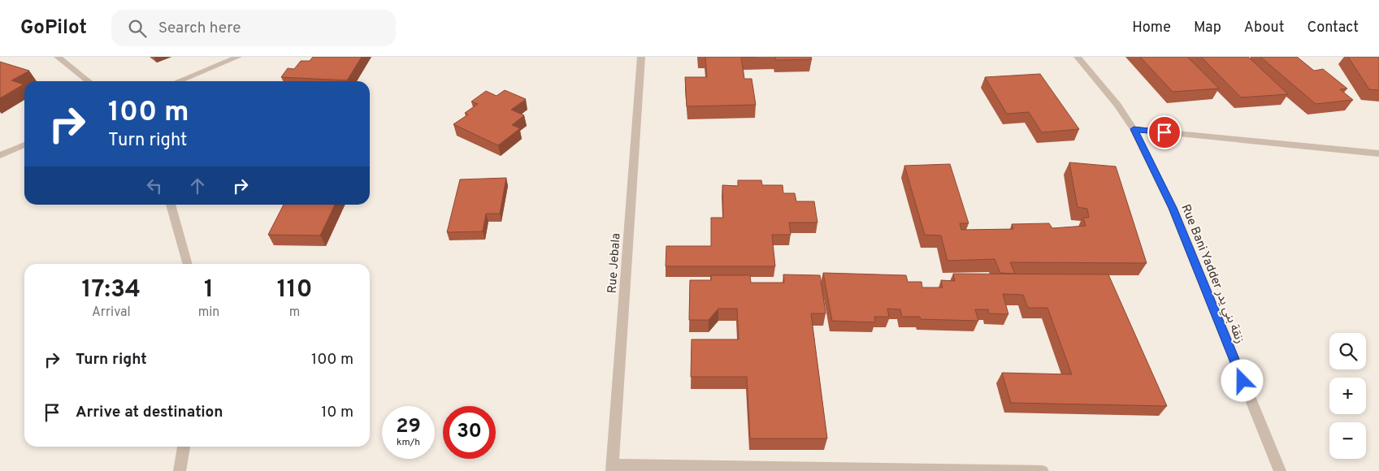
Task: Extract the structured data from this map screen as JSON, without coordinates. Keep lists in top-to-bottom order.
{
  "streets": {
    "street": ["Rue Jebala", "Rue Bani Yadder زنقة بني يدر"]
  },
  "page": {
    "header": "GoPilot",
    "search": "Search here",
    "nav": [
      "Home",
      "Map",
      "About",
      "Contact"
    ],
    "turn": ["100 m", "Turn right"],
    "eta": [
      "17:34",
      "Arrival",
      "1",
      "min",
      "110",
      "m"
    ],
    "map_buttons": ["+", "−"],
    "list": [
      {
        "name": "Turn right",
        "value": "100 m"
      },
      {
        "name": "Arrive at destination",
        "value": "10 m"
      }
    ],
    "speed": "29 km/h",
    "limit": "30"
  }
}
